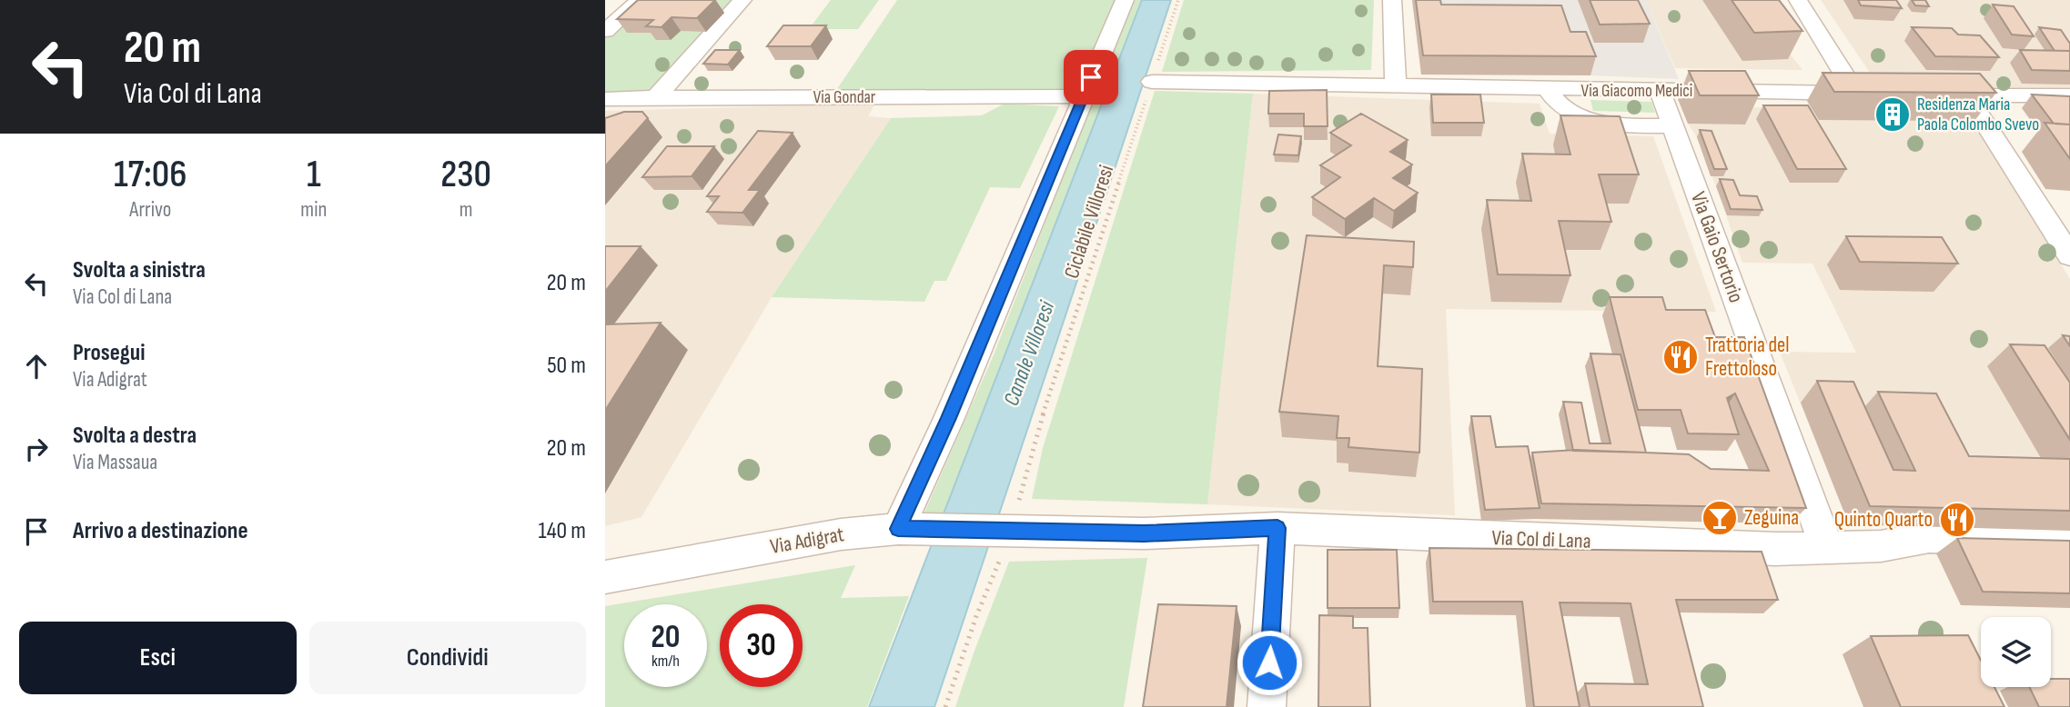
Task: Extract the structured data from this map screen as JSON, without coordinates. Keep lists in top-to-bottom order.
{
  "streets": {
    "street": [
      "Via Giacomo Medici",
      "Via Gondar",
      "Via Gaio Sertorio",
      "Via Col di Lana",
      "Via Adigrat"
    ],
    "path": ["Ciclabile Villoresi"]
  },
  "crossings": [
    ["Via Giacomo Medici", "Ciclabile Villoresi"],
    ["Via Giacomo Medici", "Via Gaio Sertorio"],
    ["Ciclabile Villoresi", "Via Col di Lana"],
    ["Ciclabile Villoresi", "Via Adigrat"],
    ["Via Gaio Sertorio", "Via Col di Lana"],
    ["Via Col di Lana", "Via Adigrat"]
  ],
  "water": ["Canale Villoresi"],
  "places": {
    "building": ["Residenza Maria Paola Colombo Svevo"],
    "restaurant": ["Trattoria del Frettoloso", "Quinto Quarto"],
    "bar": ["Zeguina"]
  },
  "page": {
    "turn": ["20 m", "Via Col di Lana"],
    "eta": [
      "17:06",
      "Arrivo",
      "1",
      "min",
      "230",
      "m"
    ],
    "list": [
      {
        "name": "Svolta a sinistra",
        "note": "Via Col di Lana",
        "value": "20 m"
      },
      {
        "name": "Prosegui",
        "note": "Via Adigrat",
        "value": "50 m"
      },
      {
        "name": "Svolta a destra",
        "note": "Via Massaua",
        "value": "20 m"
      },
      {
        "name": "Arrivo a destinazione",
        "value": "140 m"
      }
    ],
    "speed": "20 km/h",
    "limit": "30",
    "buttons": ["Esci", "Condividi"]
  }
}
